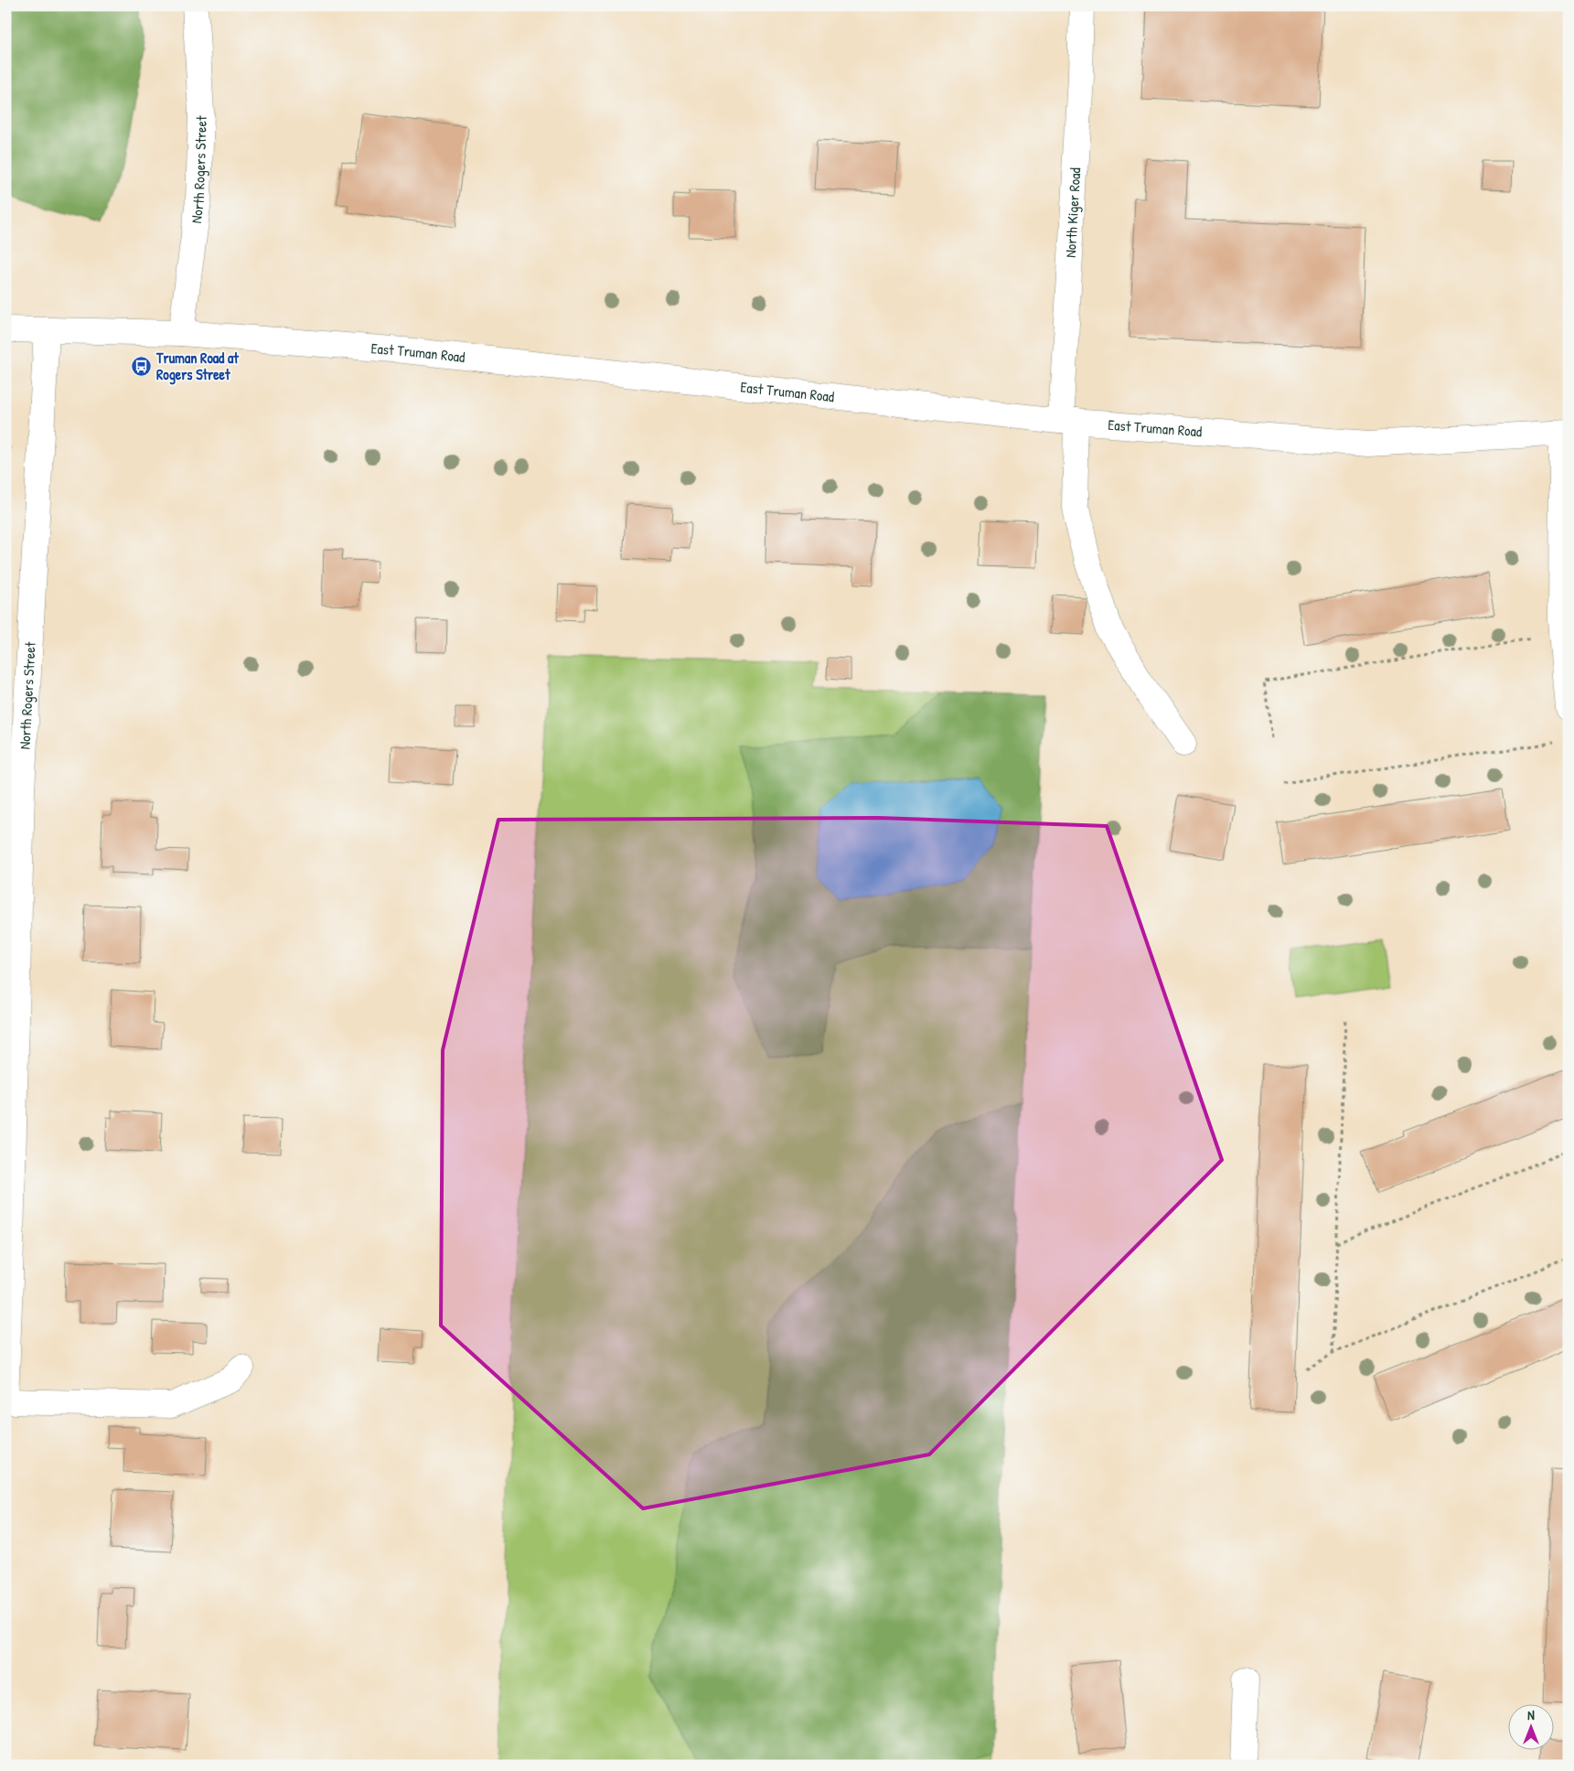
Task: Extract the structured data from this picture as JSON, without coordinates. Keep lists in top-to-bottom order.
{
  "streets": {
    "street": ["North Rogers Street", "North Kiger Road", "East Truman Road"]
  },
  "crossings": [
    ["North Rogers Street", "East Truman Road"],
    ["North Kiger Road", "East Truman Road"]
  ],
  "places": {
    "bus stop": ["Truman Road at Rogers Street"]
  },
  "north": "top"
}
